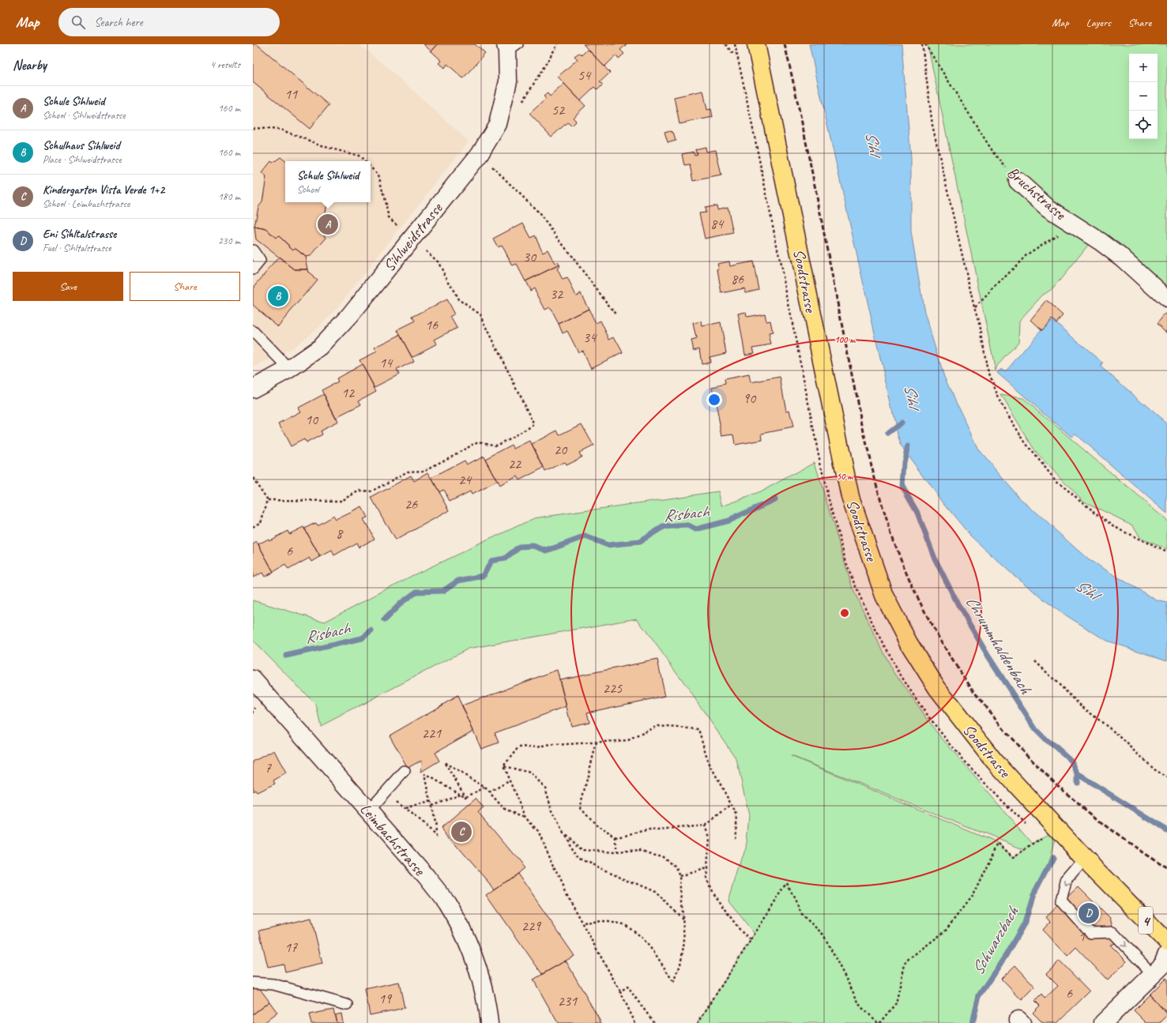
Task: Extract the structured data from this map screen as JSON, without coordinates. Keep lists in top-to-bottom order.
{
  "streets": {
    "main road": ["Soodstrasse", "4"],
    "street": ["Bruchstrasse", "Sihlweidstrasse", "Leimbachstrasse"]
  },
  "crossings": [
    ["Soodstrasse", "4"]
  ],
  "water": [
    "Sihl",
    "Risbach",
    "Chrummhaldenbach",
    "Schwarzbach"
  ],
  "house_numbers": [
    "54",
    "11",
    "52",
    "84",
    "30",
    "86",
    "32",
    "16",
    "34",
    "14",
    "12",
    "90",
    "10",
    "20",
    "22",
    "24",
    "26",
    "8",
    "6",
    "225",
    "221",
    "7",
    "229",
    "1",
    "17",
    "6",
    "19",
    "231"
  ],
  "page": {
    "header": "Map",
    "search": "Search here",
    "nav": ["Map", "Layers", "Share"],
    "heading": ["Nearby", "4 results"],
    "map_buttons": ["+", "−"],
    "list": [
      {
        "mark": "A",
        "name": "Schule Sihlweid",
        "note": "School · Sihlweidstrasse",
        "value": "160 m"
      },
      {
        "mark": "B",
        "name": "Schulhaus Sihlweid",
        "note": "Place · Sihlweidstrasse",
        "value": "160 m"
      },
      {
        "mark": "C",
        "name": "Kindergarten Vista Verde 1+2",
        "note": "School · Leimbachstrasse",
        "value": "180 m"
      },
      {
        "mark": "D",
        "name": "Eni Sihltalstrasse",
        "note": "Fuel · Sihltalstrasse",
        "value": "230 m"
      }
    ],
    "popup": ["Schule Sihlweid", "School"],
    "pins": [
      "A",
      "B",
      "C",
      "D"
    ],
    "buttons": ["Save", "Share"]
  },
  "rings": ["100 m", "50 m"]
}
